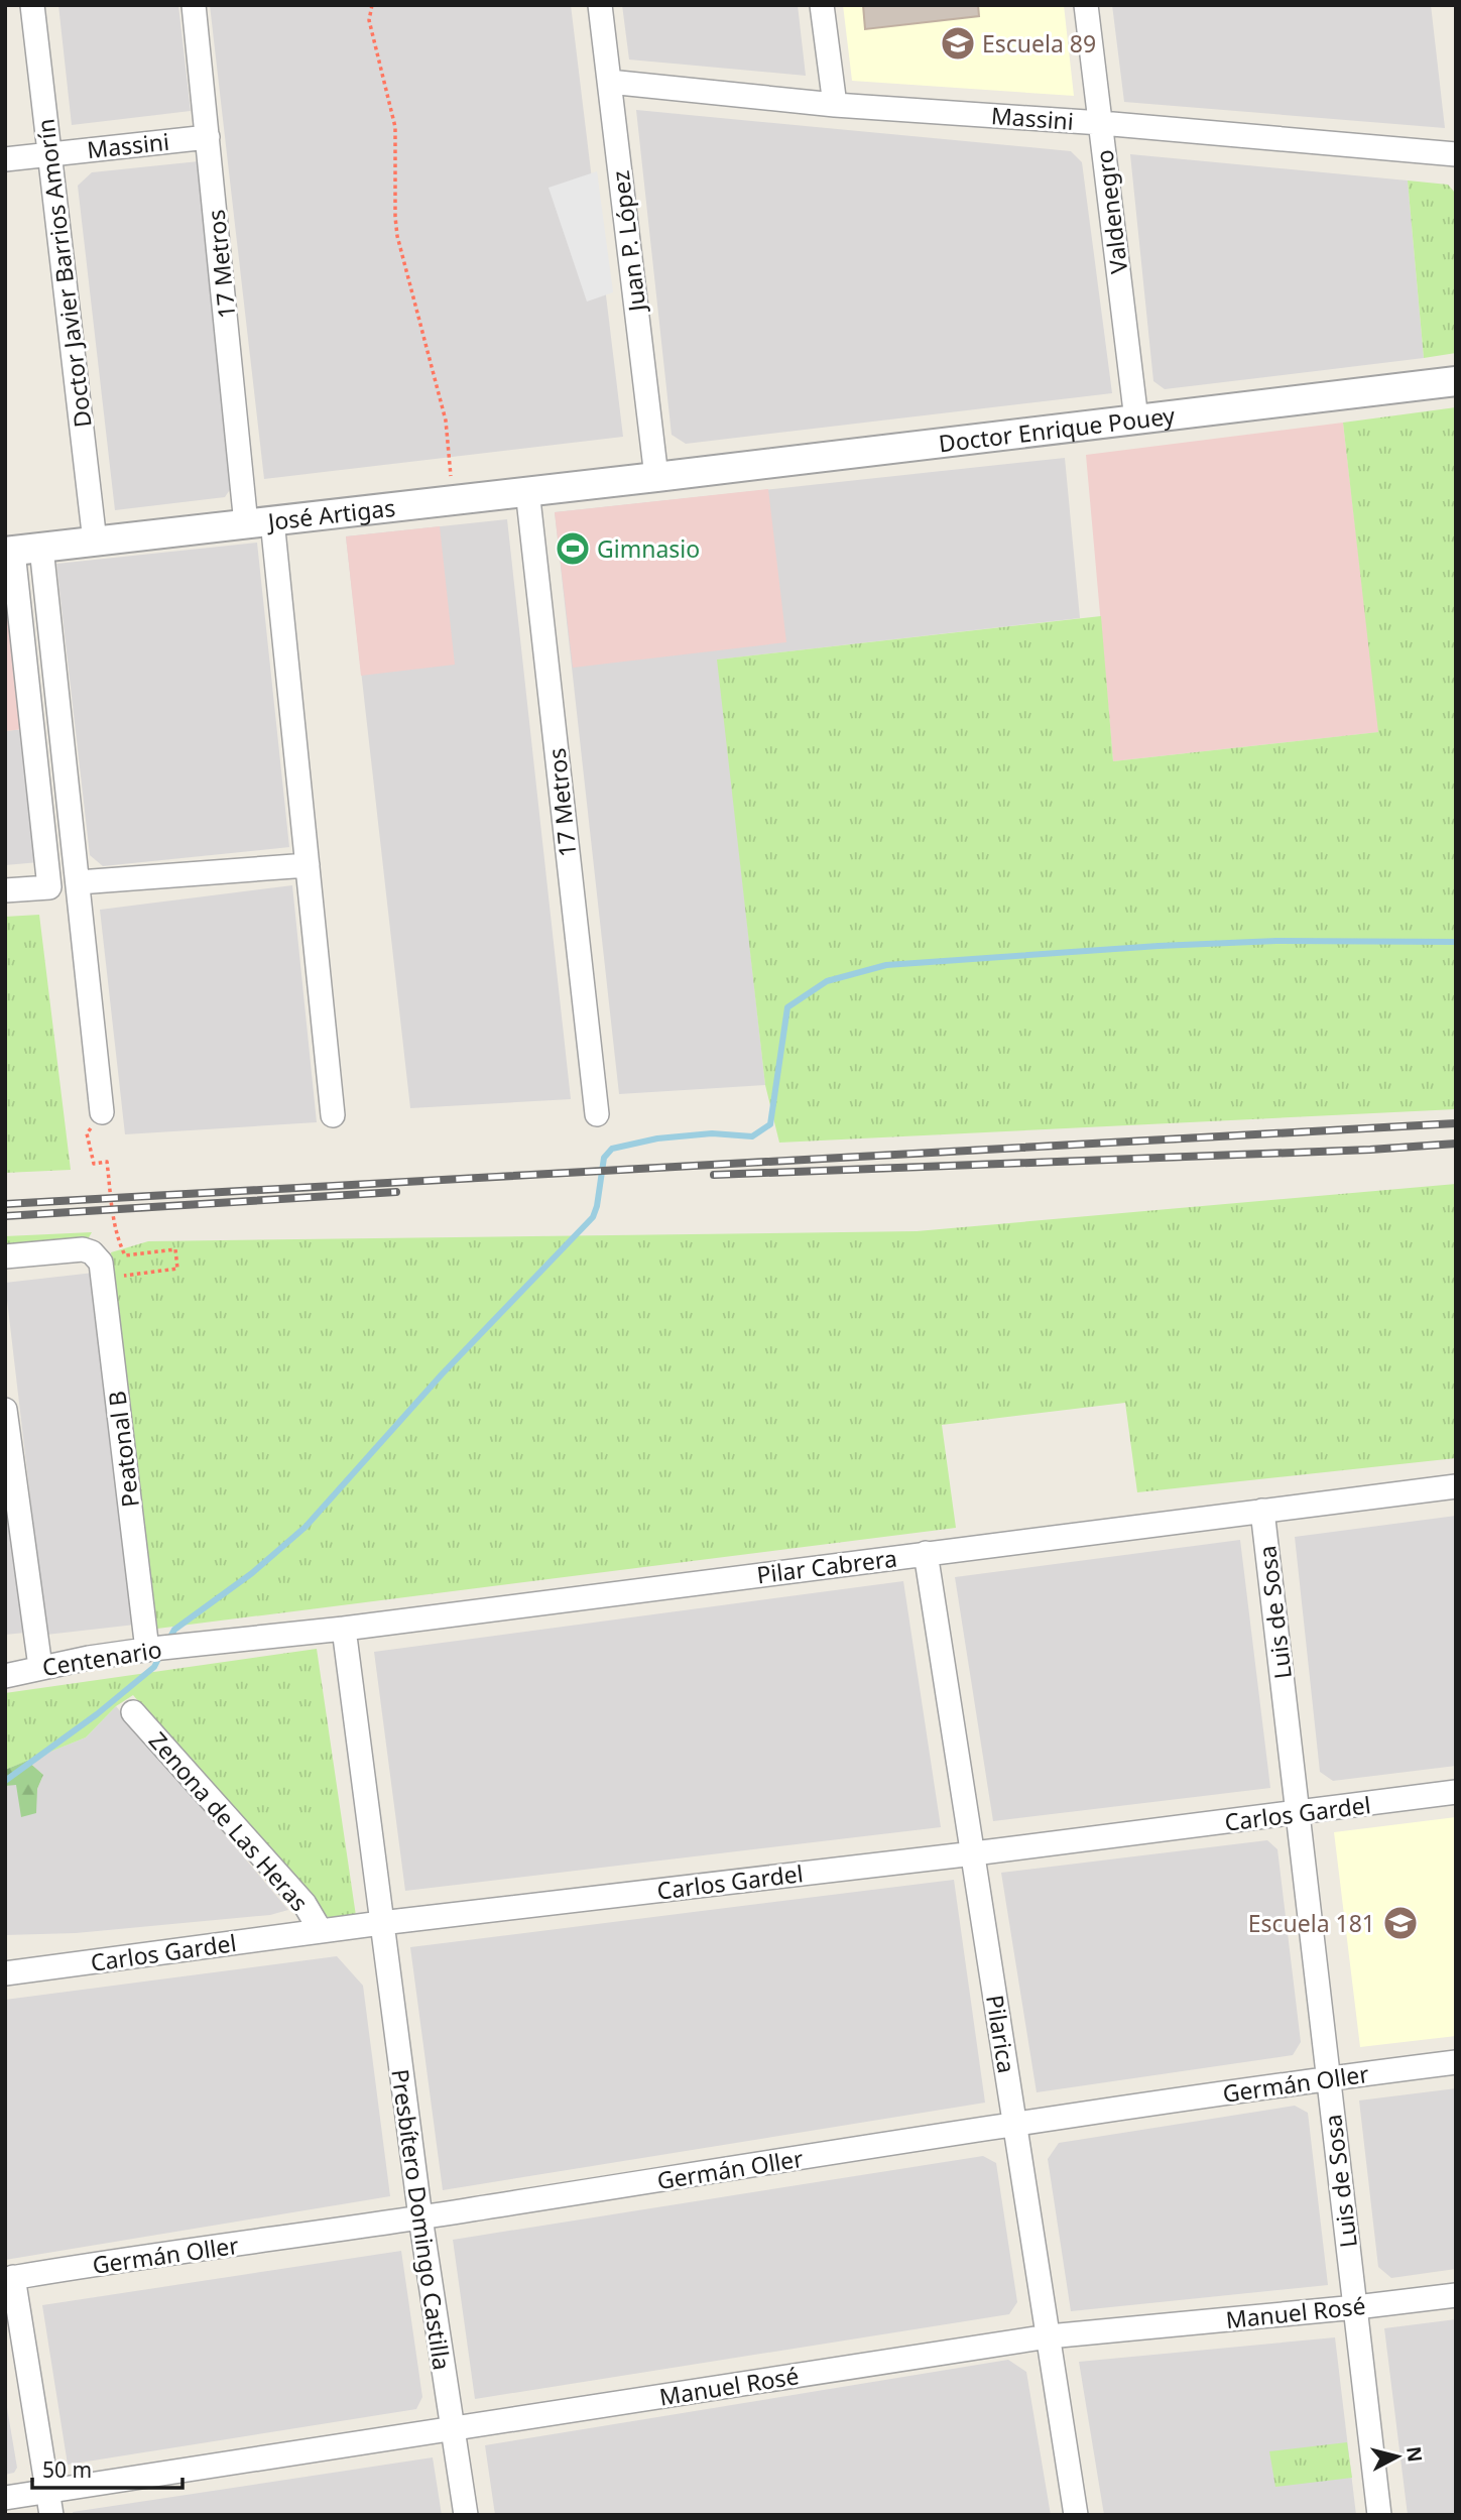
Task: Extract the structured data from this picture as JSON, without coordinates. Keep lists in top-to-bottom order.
{
  "streets": {
    "street": [
      "Massini",
      "Valdenegro",
      "Juan P. López",
      "17 Metros",
      "Doctor Javier Barrios Amorín",
      "Doctor Enrique Pouey",
      "José Artigas",
      "Peatonal B",
      "Pilar Cabrera",
      "Luis de Sosa",
      "Centenario",
      "Carlos Gardel",
      "Zenona de Las Heras",
      "Pilarica",
      "Germán Oller",
      "Presbítero Domingo Castilla",
      "Manuel Rosé"
    ]
  },
  "crossings": [
    ["Massini", "Valdenegro"],
    ["Massini", "Juan P. López"],
    ["Massini", "17 Metros"],
    ["Massini", "Doctor Javier Barrios Amorín"],
    ["Valdenegro", "Doctor Enrique Pouey"],
    ["Juan P. López", "Doctor Enrique Pouey"],
    ["Juan P. López", "José Artigas"],
    ["17 Metros", "José Artigas"],
    ["Doctor Javier Barrios Amorín", "José Artigas"],
    ["Doctor Enrique Pouey", "José Artigas"],
    ["Peatonal B", "Centenario"],
    ["Pilar Cabrera", "Luis de Sosa"],
    ["Pilar Cabrera", "Centenario"],
    ["Pilar Cabrera", "Pilarica"],
    ["Pilar Cabrera", "Presbítero Domingo Castilla"],
    ["Luis de Sosa", "Carlos Gardel"],
    ["Luis de Sosa", "Germán Oller"],
    ["Luis de Sosa", "Manuel Rosé"],
    ["Carlos Gardel", "Zenona de Las Heras"],
    ["Carlos Gardel", "Pilarica"],
    ["Carlos Gardel", "Presbítero Domingo Castilla"],
    ["Pilarica", "Germán Oller"],
    ["Pilarica", "Manuel Rosé"],
    ["Germán Oller", "Presbítero Domingo Castilla"],
    ["Presbítero Domingo Castilla", "Manuel Rosé"]
  ],
  "places": {
    "school or university": ["Escuela 89", "Escuela 181"],
    "sports": ["Gimnasio"]
  },
  "scale_bar": "50 m",
  "north": "right"
}
